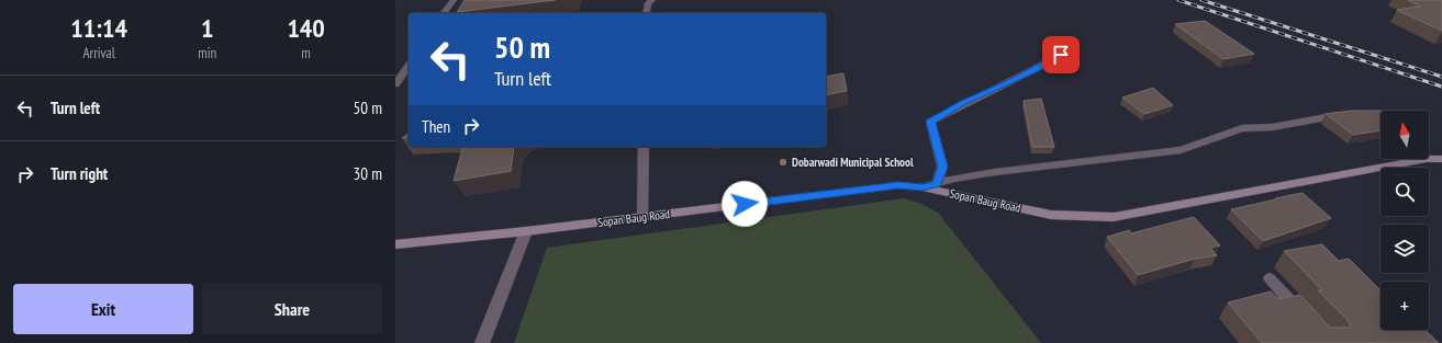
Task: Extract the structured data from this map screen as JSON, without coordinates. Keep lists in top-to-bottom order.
{
  "streets": {
    "street": ["Sopan Baug Road"]
  },
  "places": ["Dobarwadi Municipal School"],
  "north": "top",
  "page": {
    "eta": [
      "11:14",
      "Arrival",
      "1",
      "min",
      "140",
      "m"
    ],
    "turn": ["50 m", "Turn left"],
    "list": [
      {
        "name": "Turn left",
        "value": "50 m"
      },
      {
        "name": "Turn right",
        "value": "30 m"
      }
    ],
    "then": "Then",
    "map_buttons": "+",
    "buttons": ["Exit", "Share"]
  }
}
